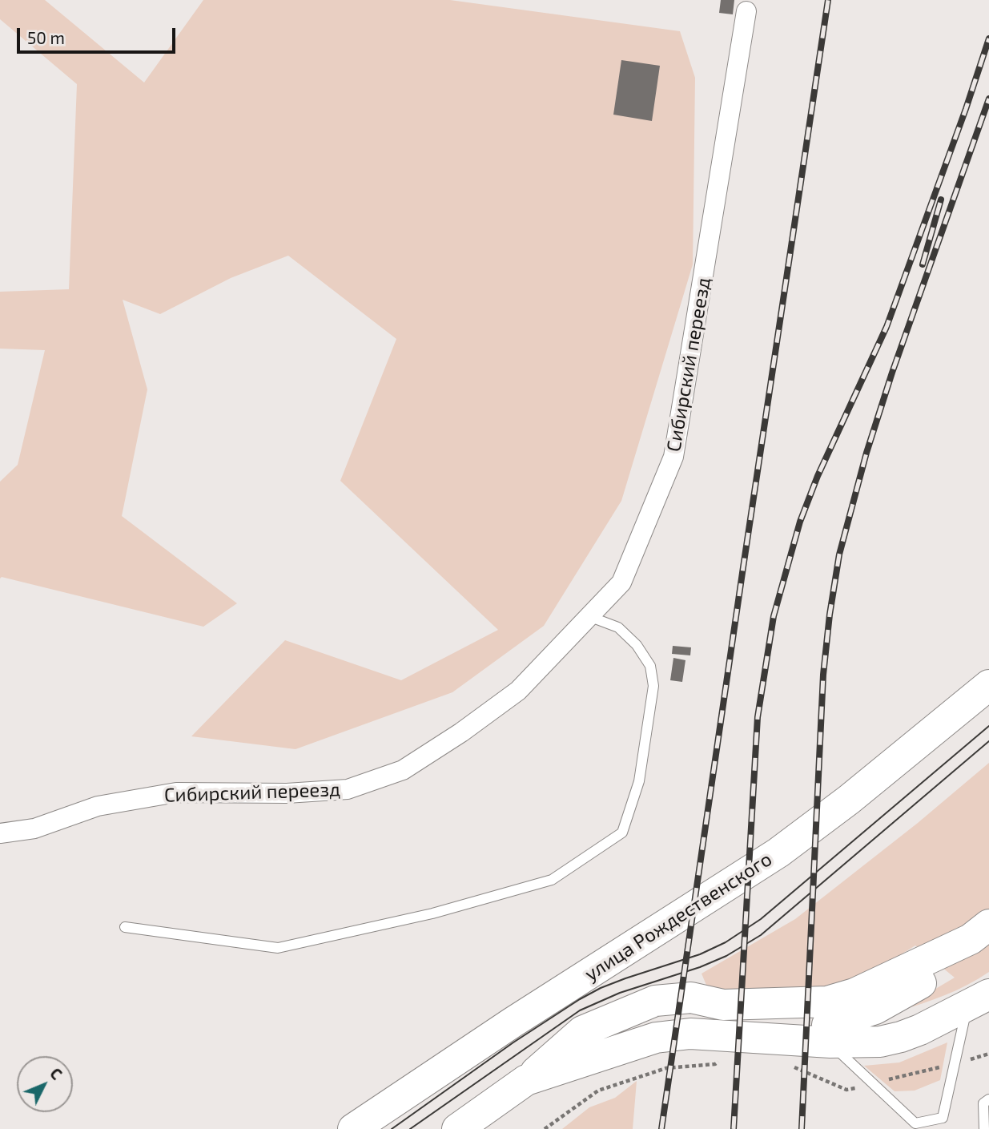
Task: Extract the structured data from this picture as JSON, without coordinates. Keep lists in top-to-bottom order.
{
  "streets": {
    "main road": ["улица Рождественского"],
    "street": ["Сибирский переезд"]
  },
  "scale_bar": "50 m",
  "north": "top right"
}
